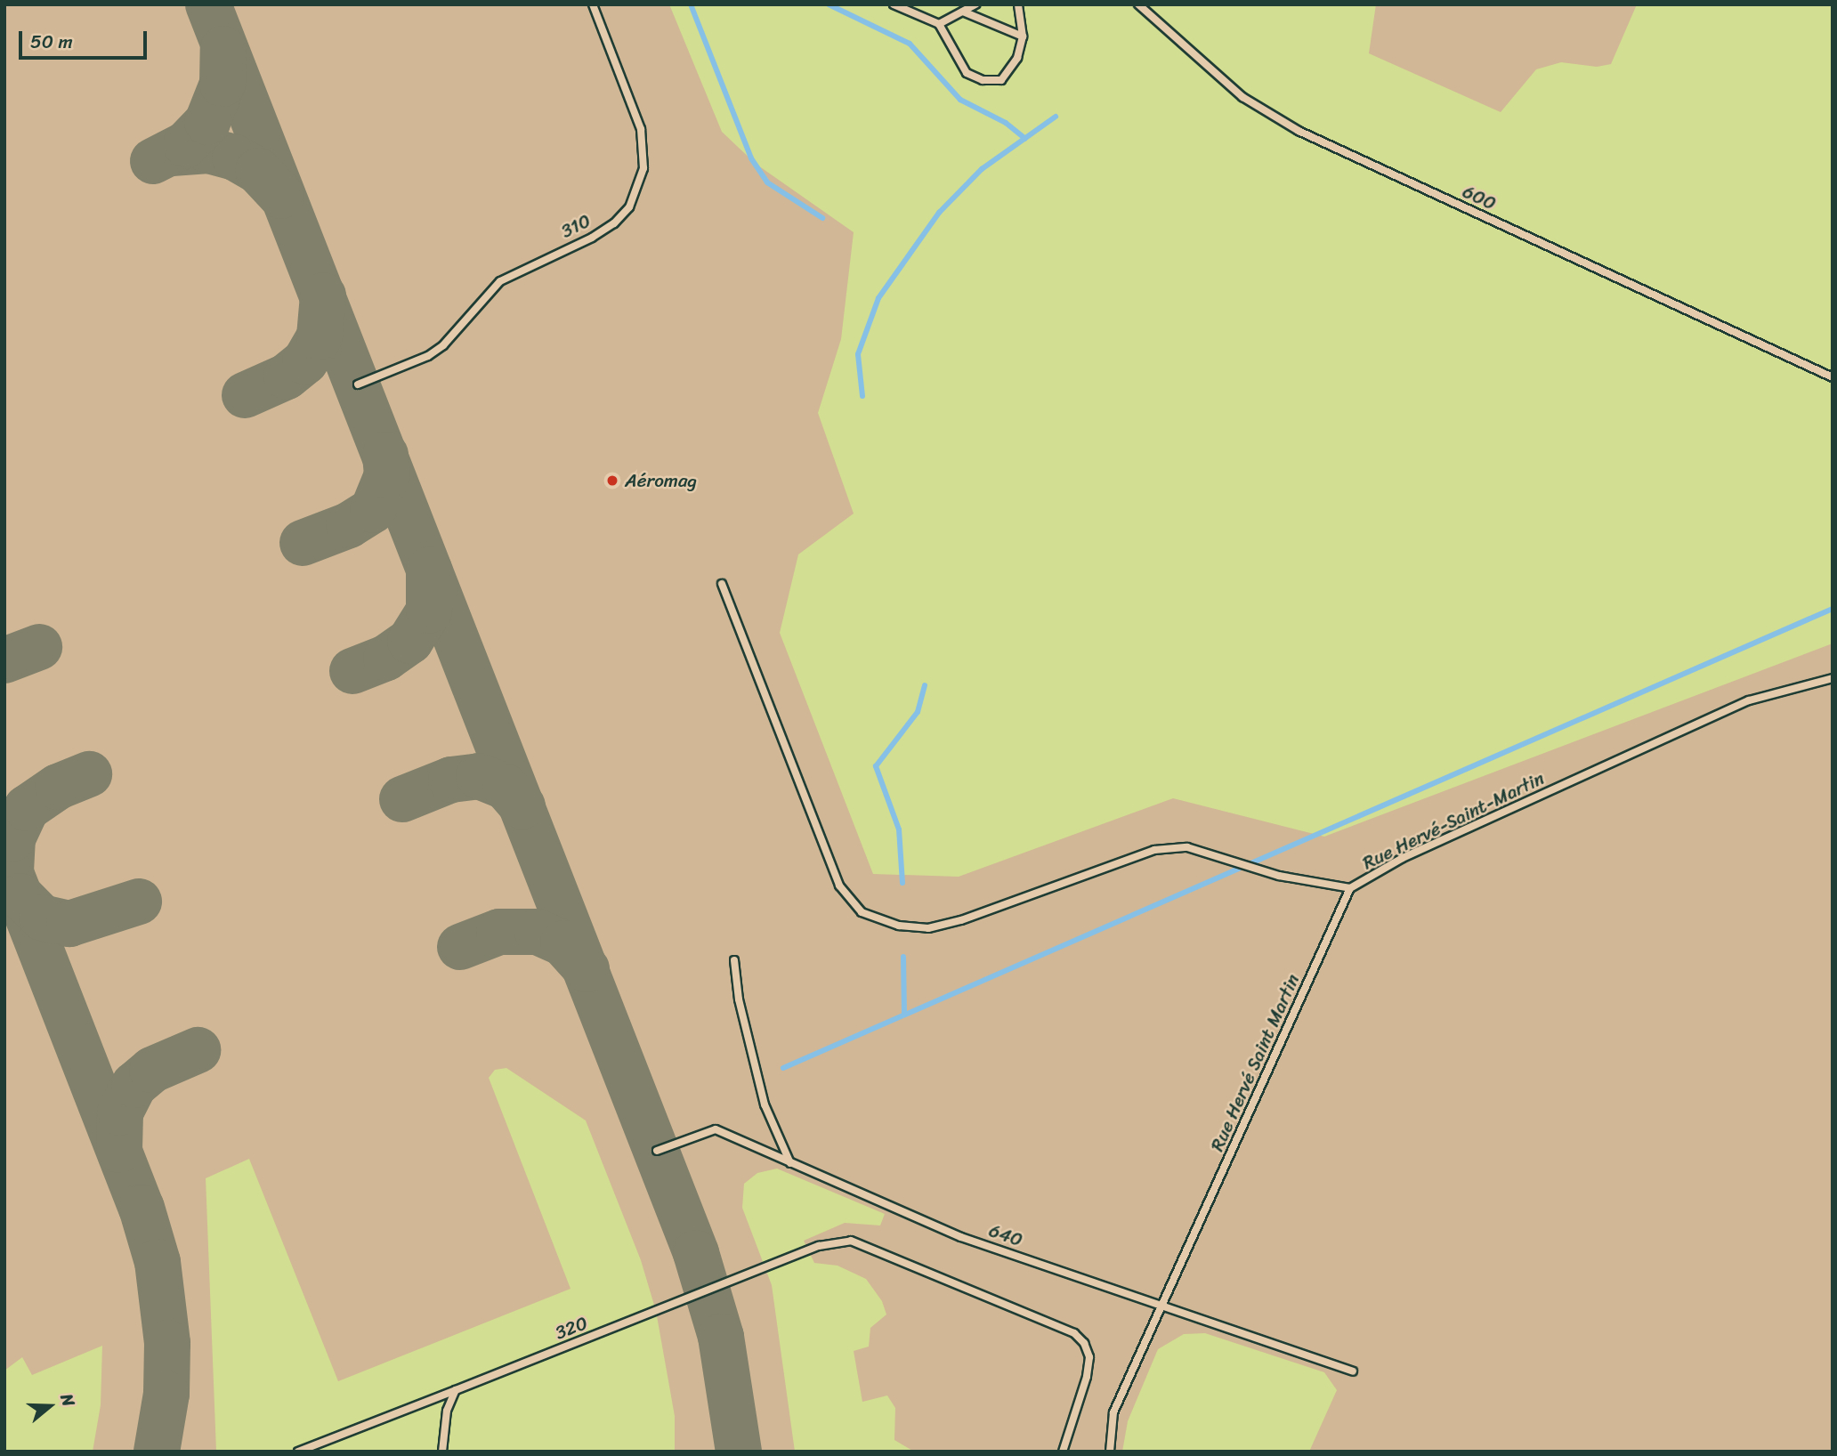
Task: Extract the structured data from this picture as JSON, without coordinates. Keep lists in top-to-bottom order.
{
  "streets": {
    "lane": [
      "600",
      "310",
      "Rue Hervé-Saint-Martin",
      "Rue Hervé Saint Martin",
      "640",
      "320"
    ]
  },
  "crossings": [
    ["Rue Hervé-Saint-Martin", "Rue Hervé Saint Martin"],
    ["Rue Hervé Saint Martin", "640"]
  ],
  "places": ["Aéromag"],
  "scale_bar": "50 m",
  "north": "right"
}
